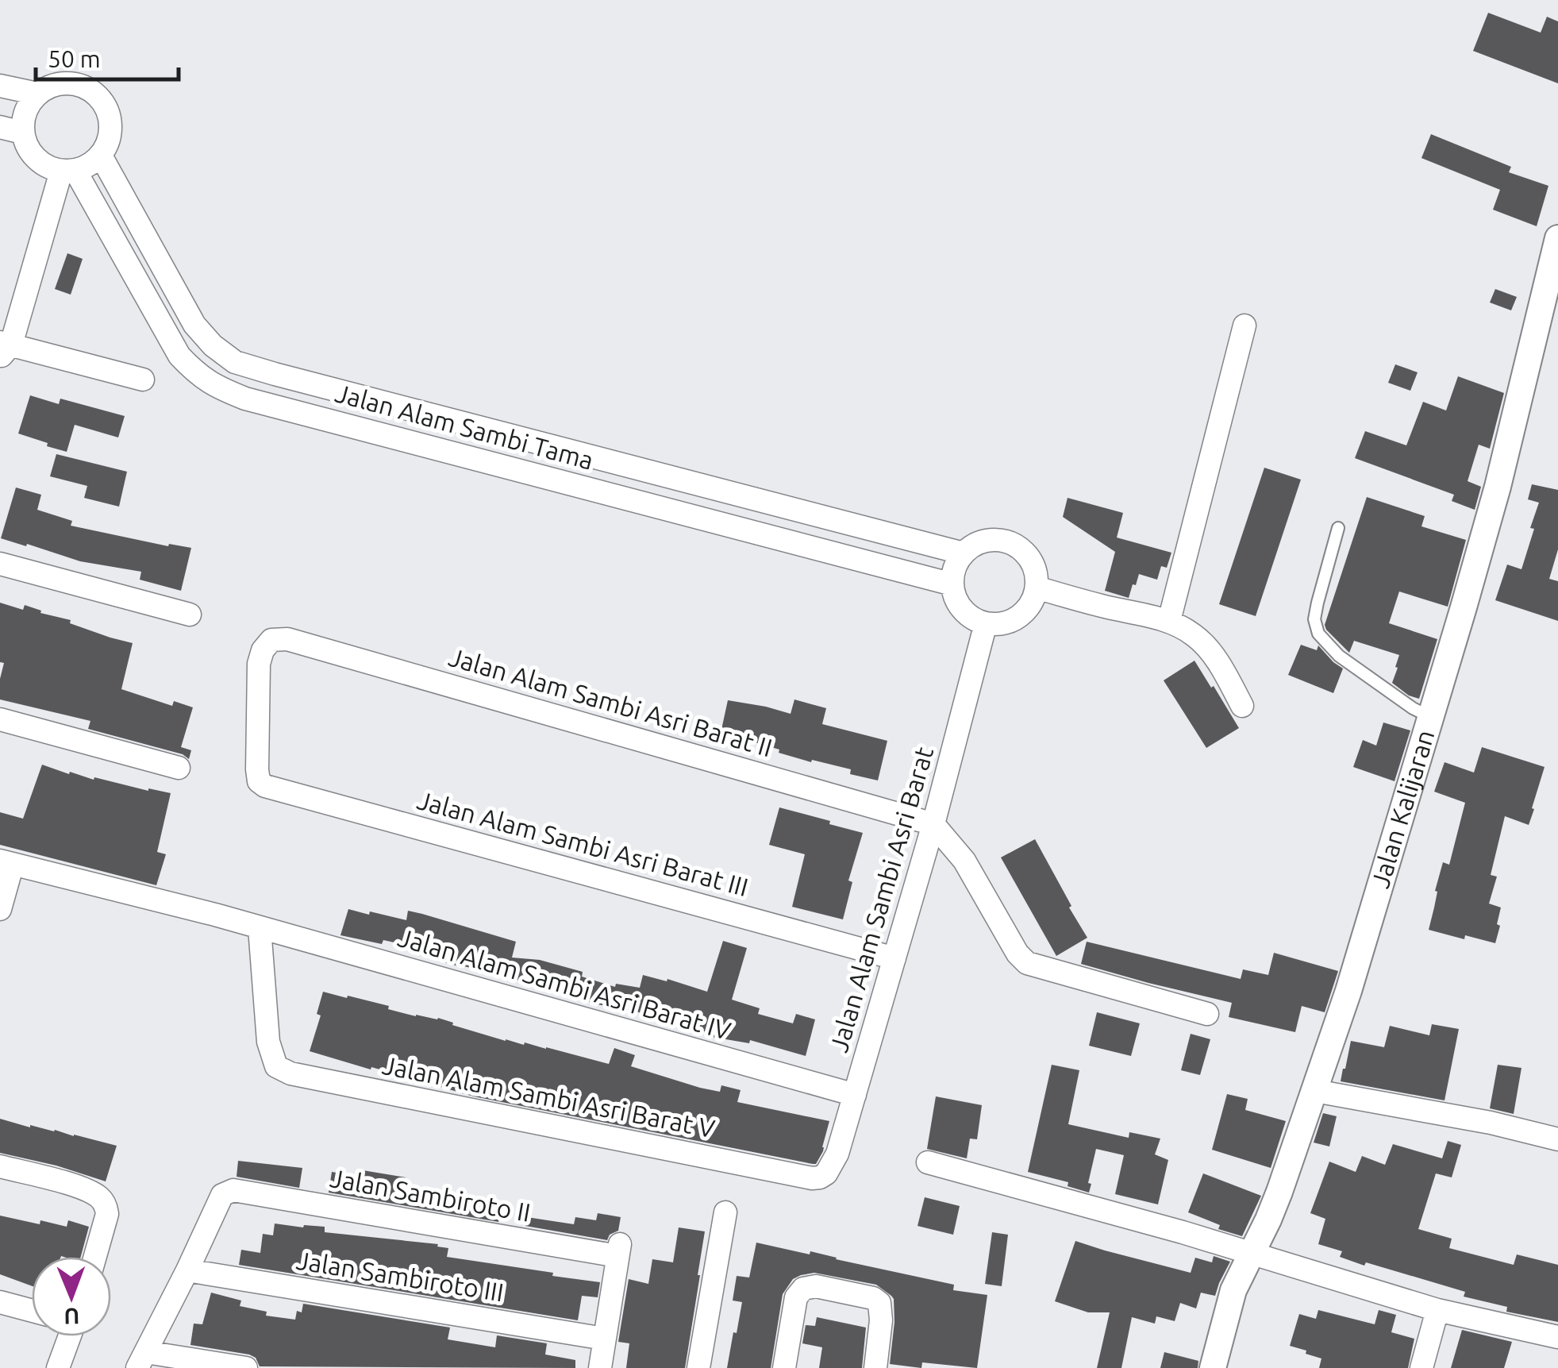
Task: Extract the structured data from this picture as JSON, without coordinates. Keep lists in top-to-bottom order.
{
  "streets": {
    "street": [
      "Jalan Alam Sambi Tama",
      "Jalan Alam Sambi Asri Barat II",
      "Jalan Kalijaran",
      "Jalan Alam Sambi Asri Barat III",
      "Jalan Alam Sambi Asri Barat",
      "Jalan Alam Sambi Asri Barat IV",
      "Jalan Alam Sambi Asri Barat V",
      "Jalan Sambiroto II",
      "Jalan Sambiroto III"
    ]
  },
  "crossings": [
    ["Jalan Alam Sambi Tama", "Jalan Alam Sambi Asri Barat"],
    ["Jalan Alam Sambi Asri Barat II", "Jalan Alam Sambi Asri Barat III"],
    ["Jalan Alam Sambi Asri Barat II", "Jalan Alam Sambi Asri Barat"],
    ["Jalan Alam Sambi Asri Barat III", "Jalan Alam Sambi Asri Barat"],
    ["Jalan Alam Sambi Asri Barat", "Jalan Alam Sambi Asri Barat IV"],
    ["Jalan Alam Sambi Asri Barat", "Jalan Alam Sambi Asri Barat V"],
    ["Jalan Alam Sambi Asri Barat IV", "Jalan Alam Sambi Asri Barat V"],
    ["Jalan Sambiroto II", "Jalan Sambiroto III"]
  ],
  "scale_bar": "50 m",
  "north": "bottom"
}
